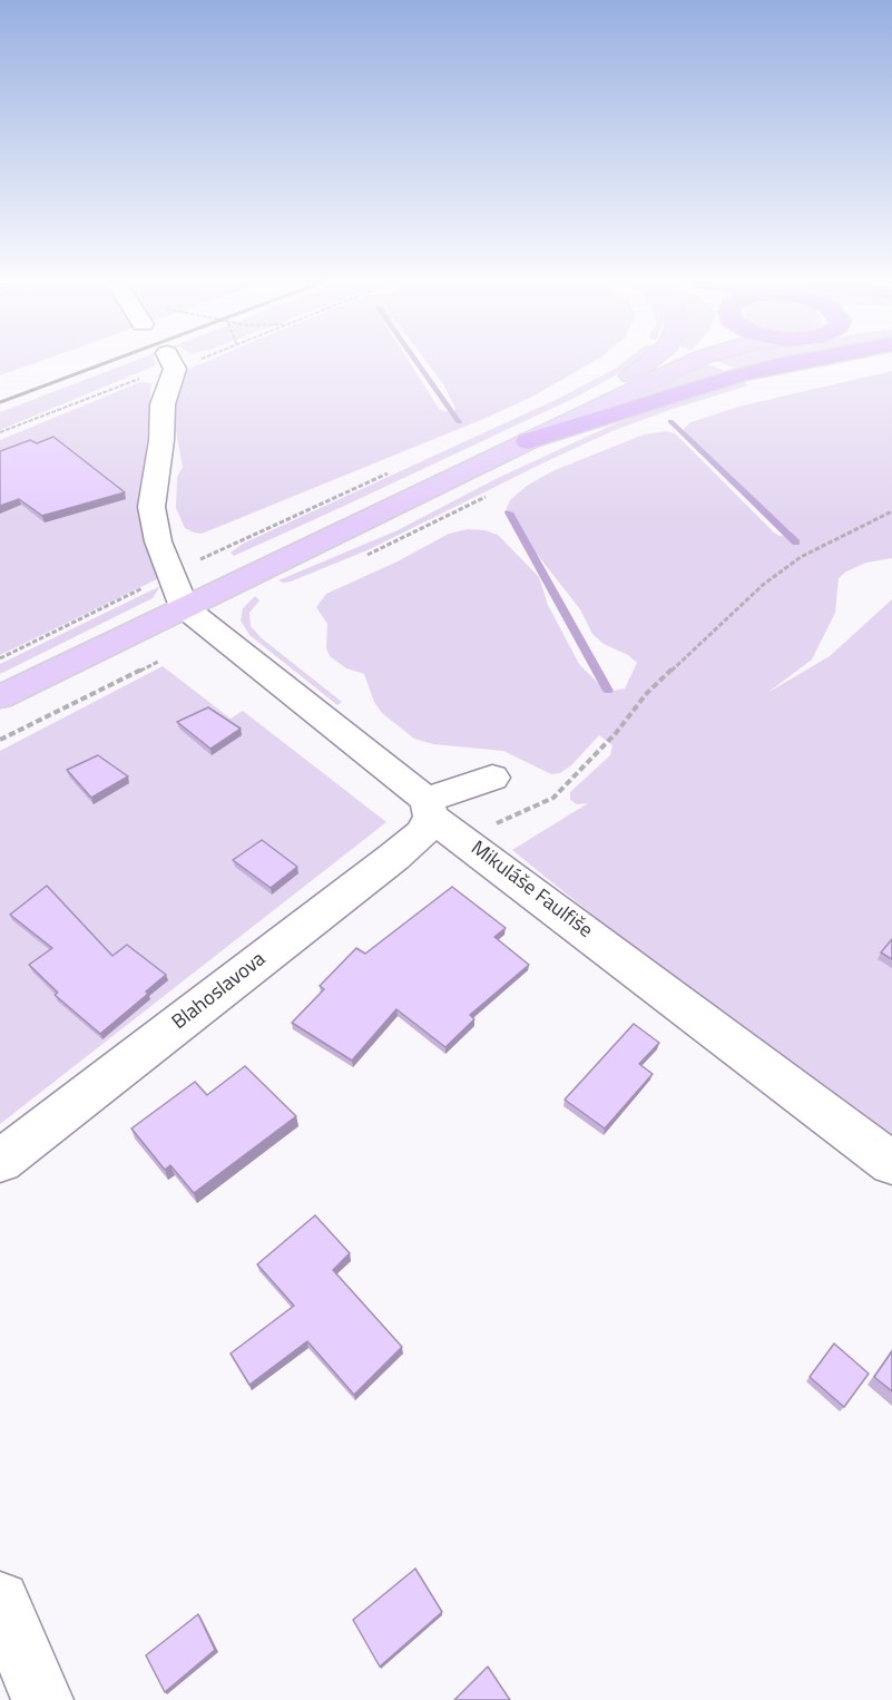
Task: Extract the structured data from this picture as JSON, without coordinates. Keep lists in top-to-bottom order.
{
  "streets": {
    "street": ["Mikuláše Faulfiše", "Blahoslavova"]
  },
  "crossings": [
    ["Mikuláše Faulfiše", "Blahoslavova"]
  ]
}
